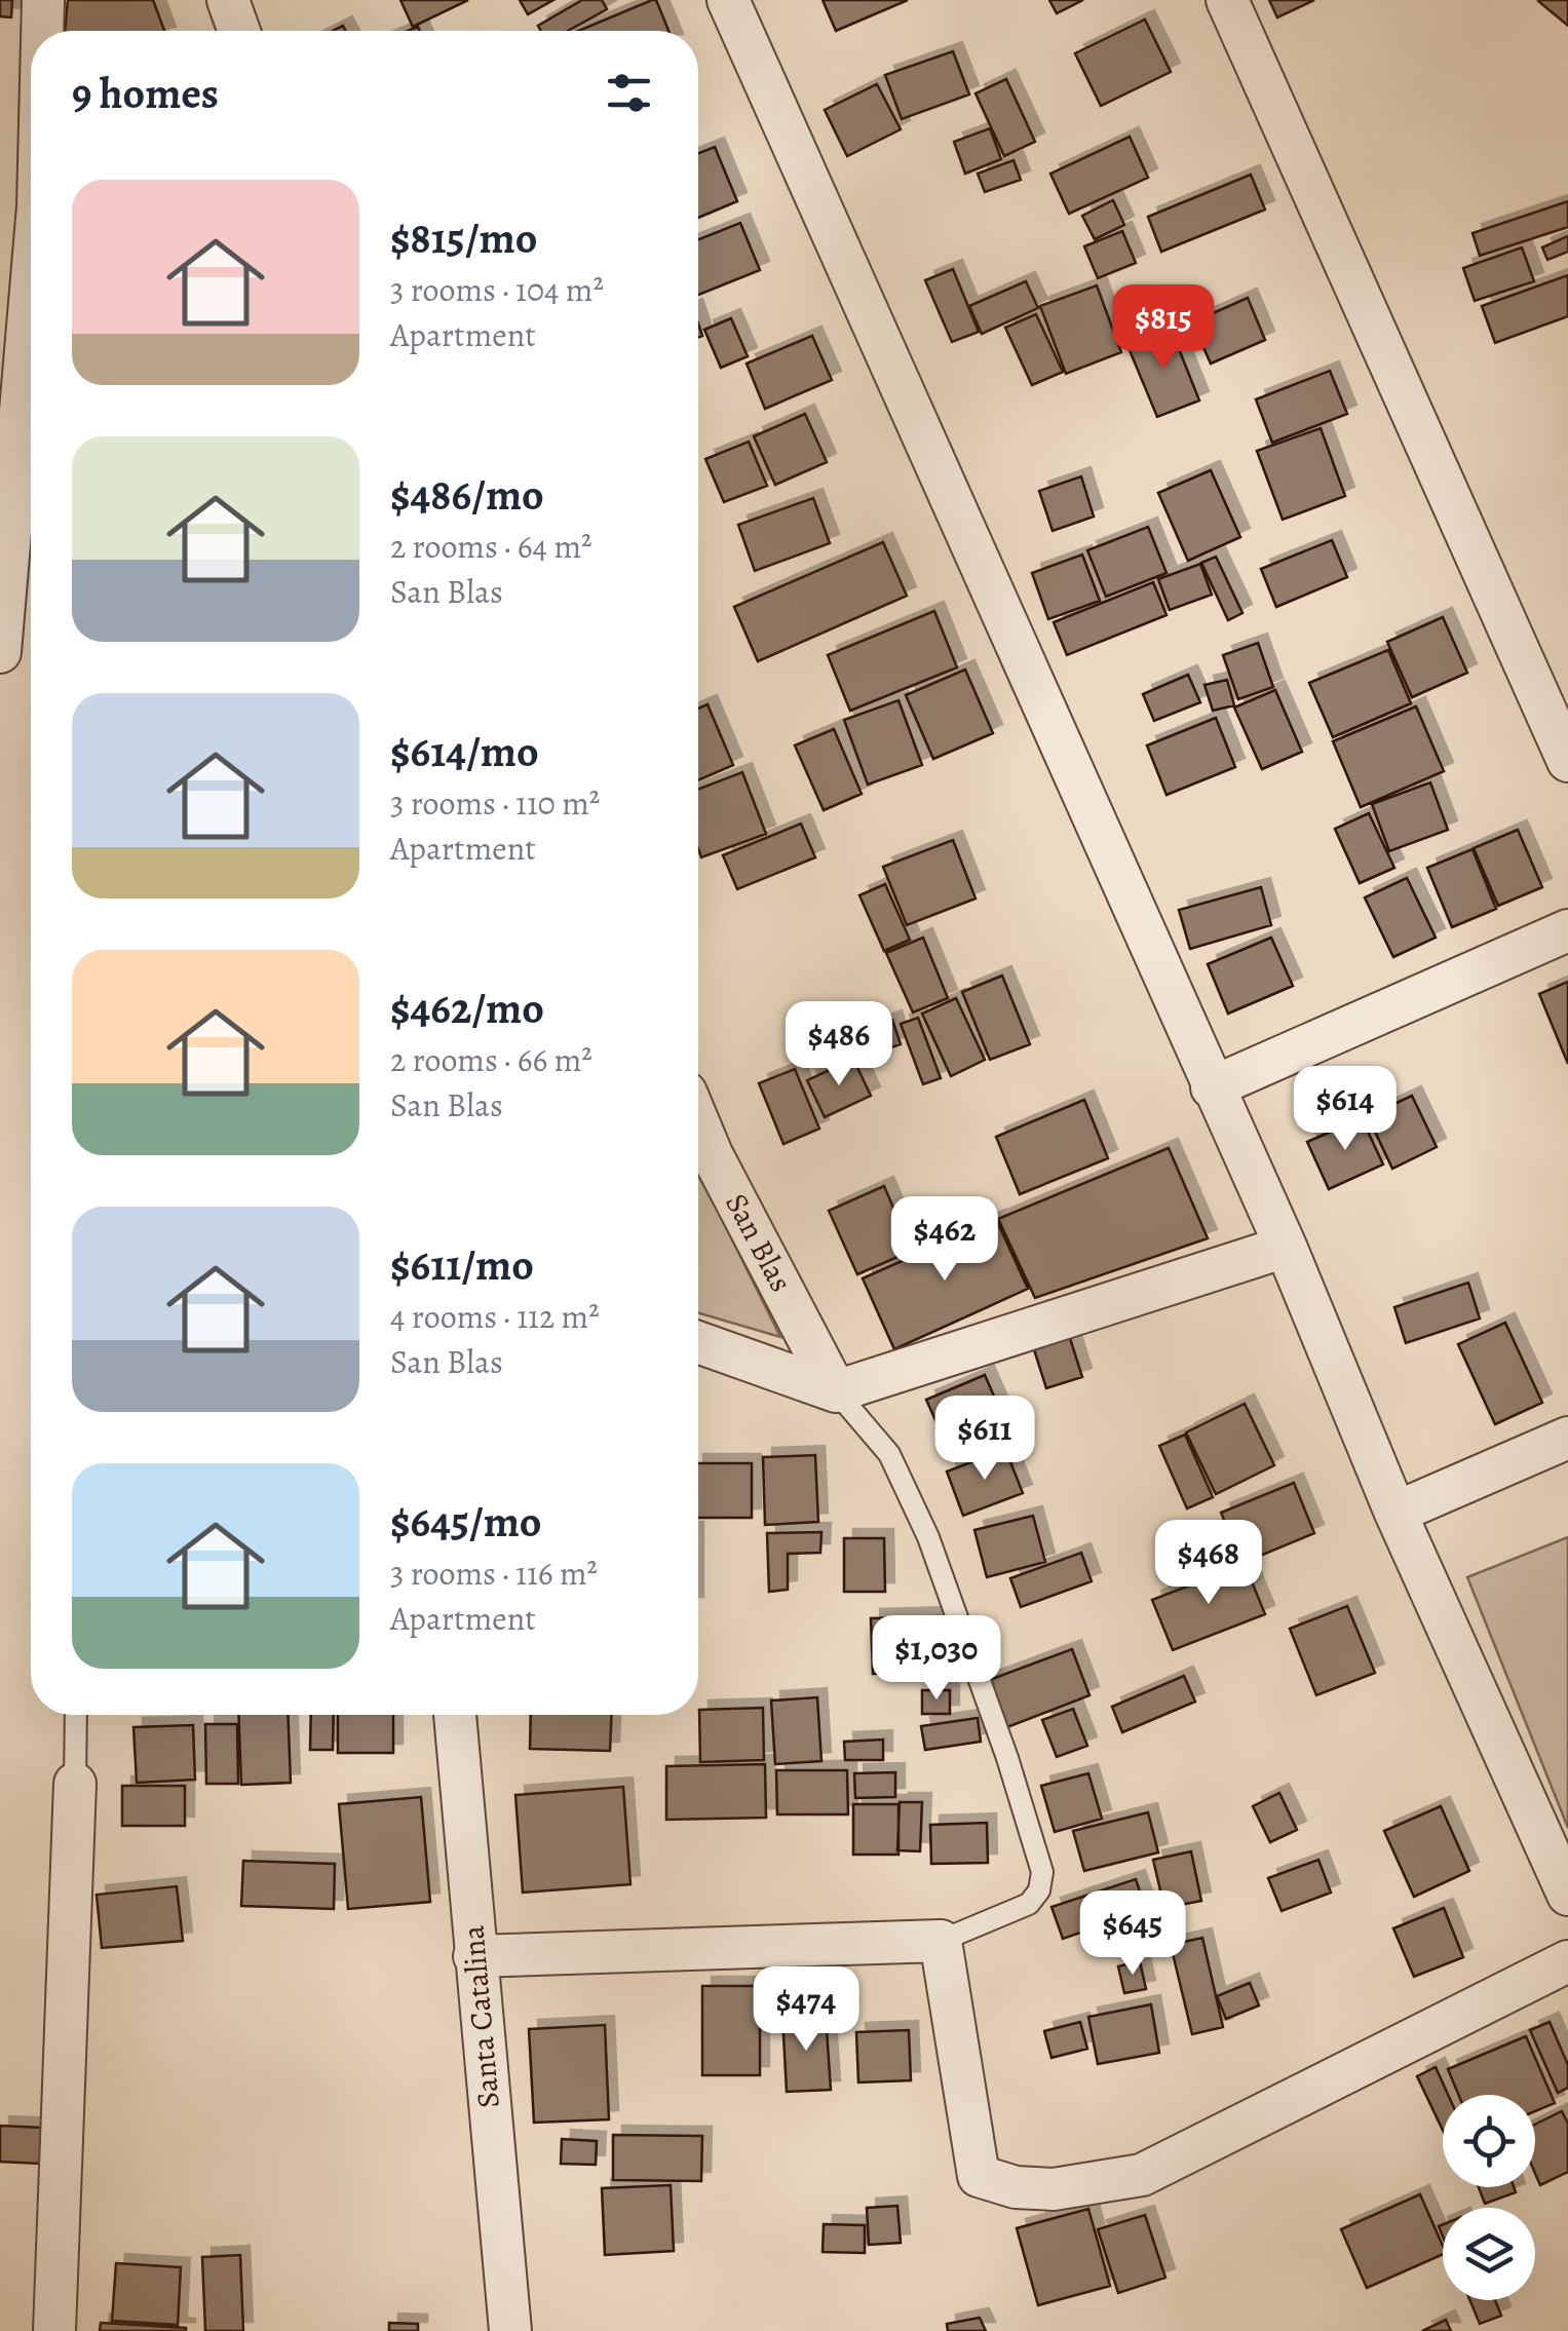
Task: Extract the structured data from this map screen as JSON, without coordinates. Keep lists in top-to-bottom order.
{
  "streets": {
    "street": ["San Blas", "Santa Catalina"]
  },
  "page": {
    "heading": "9 homes",
    "list": [
      {
        "name": "$815/mo",
        "note": "3 rooms · 104 m² · Apartment"
      },
      {
        "name": "$486/mo",
        "note": "2 rooms · 64 m² · San Blas"
      },
      {
        "name": "$614/mo",
        "note": "3 rooms · 110 m² · Apartment"
      },
      {
        "name": "$462/mo",
        "note": "2 rooms · 66 m² · San Blas"
      },
      {
        "name": "$611/mo",
        "note": "4 rooms · 112 m² · San Blas"
      },
      {
        "name": "$645/mo",
        "note": "3 rooms · 116 m² · Apartment"
      }
    ],
    "price": [
      "$815",
      "$486",
      "$614",
      "$462",
      "$611",
      "$468",
      "$1,030",
      "$645",
      "$474"
    ]
  }
}
